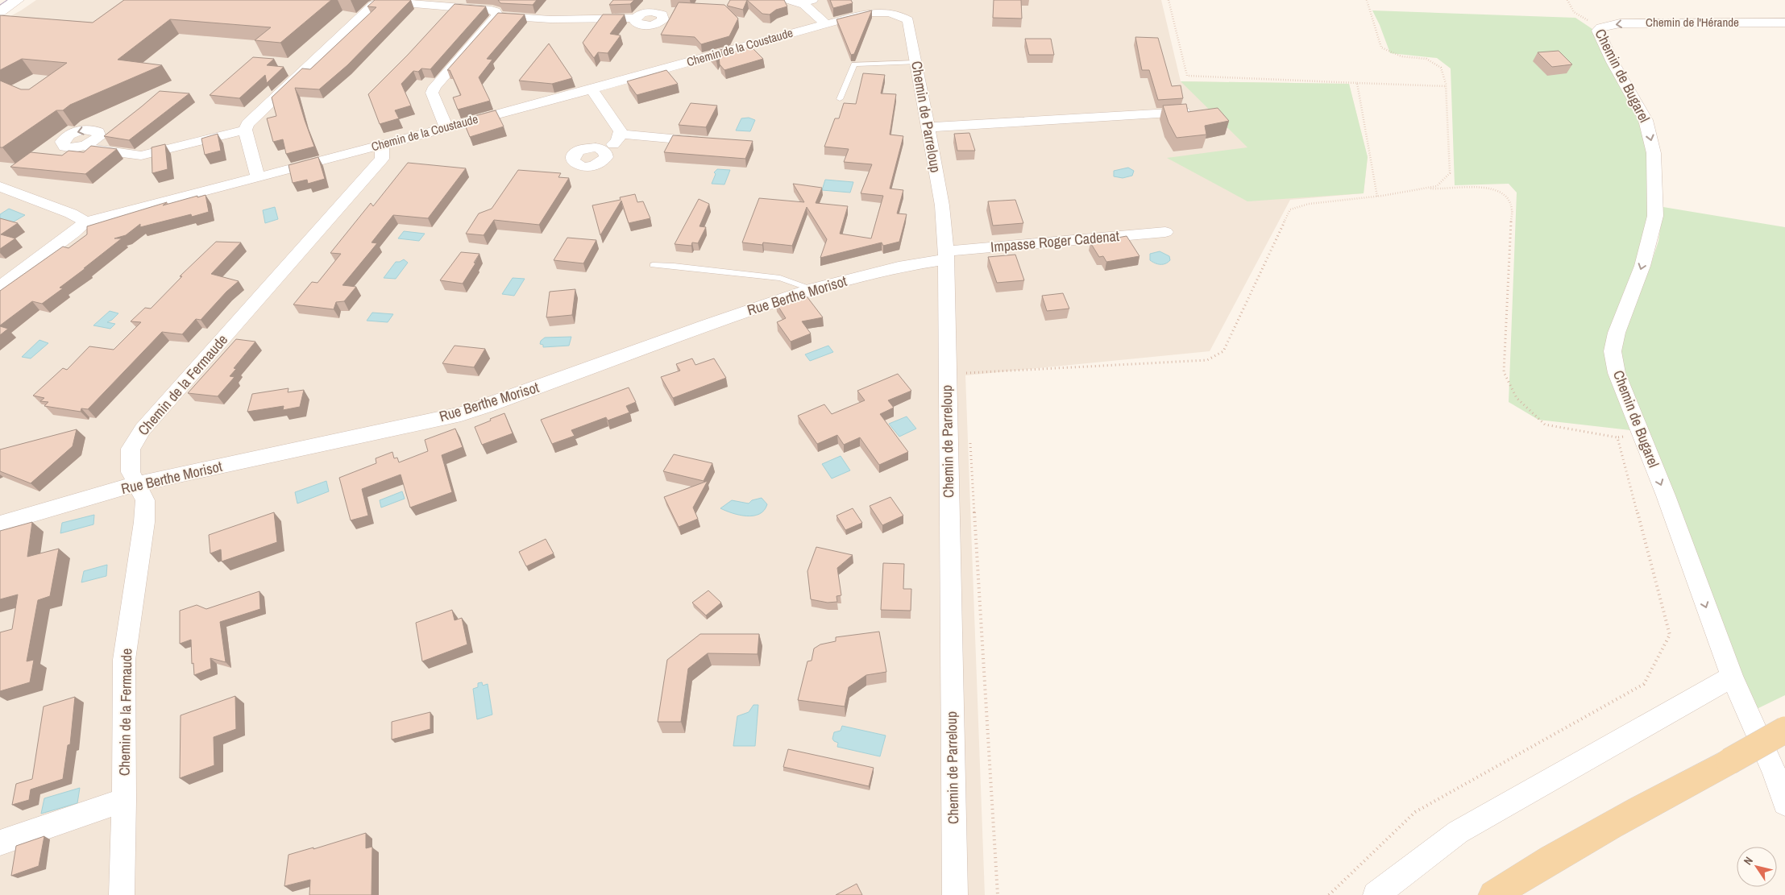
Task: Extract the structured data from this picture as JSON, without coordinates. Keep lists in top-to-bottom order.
{
  "streets": {
    "street": [
      "Chemin de l'Hérande",
      "Chemin de la Coustaude",
      "Chemin de Bugarel",
      "Chemin de Parreloup",
      "Impasse Roger Cadenat",
      "Rue Berthe Morisot",
      "Chemin de la Fermaude"
    ]
  },
  "crossings": [
    ["Chemin de l'Hérande", "Chemin de Bugarel"],
    ["Chemin de la Coustaude", "Chemin de Parreloup"],
    ["Chemin de la Coustaude", "Chemin de la Fermaude"],
    ["Chemin de Parreloup", "Impasse Roger Cadenat"],
    ["Chemin de Parreloup", "Rue Berthe Morisot"],
    ["Impasse Roger Cadenat", "Rue Berthe Morisot"],
    ["Rue Berthe Morisot", "Chemin de la Fermaude"]
  ],
  "one_way": ["Chemin de l'Hérande", "Chemin de Bugarel"],
  "north": "top left"
}
